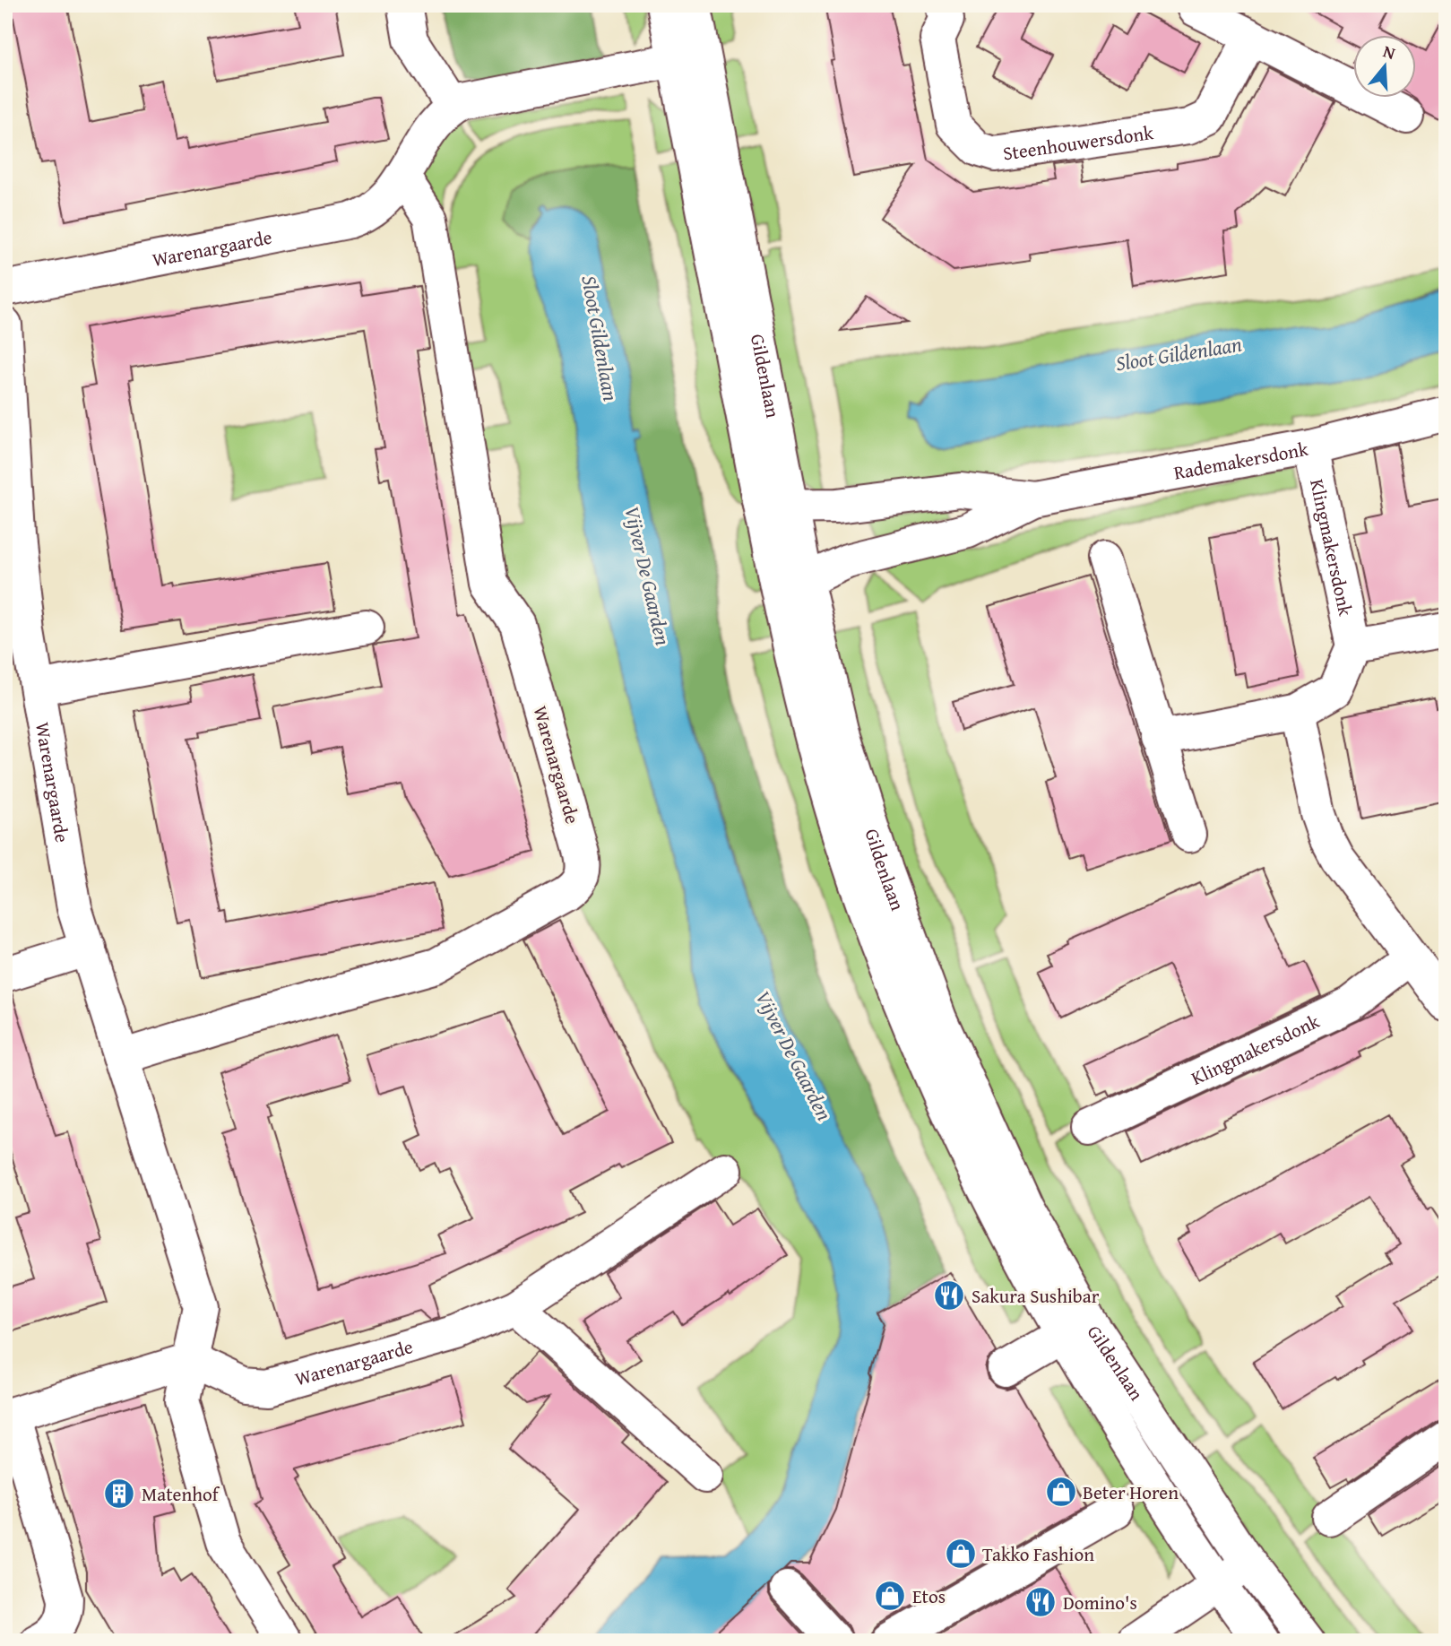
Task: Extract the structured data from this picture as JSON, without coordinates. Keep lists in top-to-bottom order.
{
  "streets": {
    "street": [
      "Steenhouwersdonk",
      "Warenargaarde",
      "Gildenlaan",
      "Rademakersdonk",
      "Klingmakersdonk"
    ]
  },
  "crossings": [
    ["Gildenlaan", "Rademakersdonk"],
    ["Rademakersdonk", "Klingmakersdonk"]
  ],
  "water": ["Sloot Gildenlaan", "Vijver De Gaarden"],
  "places": {
    "restaurant": ["Sakura Sushibar", "Domino's"],
    "shop": ["Beter Horen", "Takko Fashion", "Etos"],
    "building": ["Matenhof"]
  },
  "north": "top"
}
